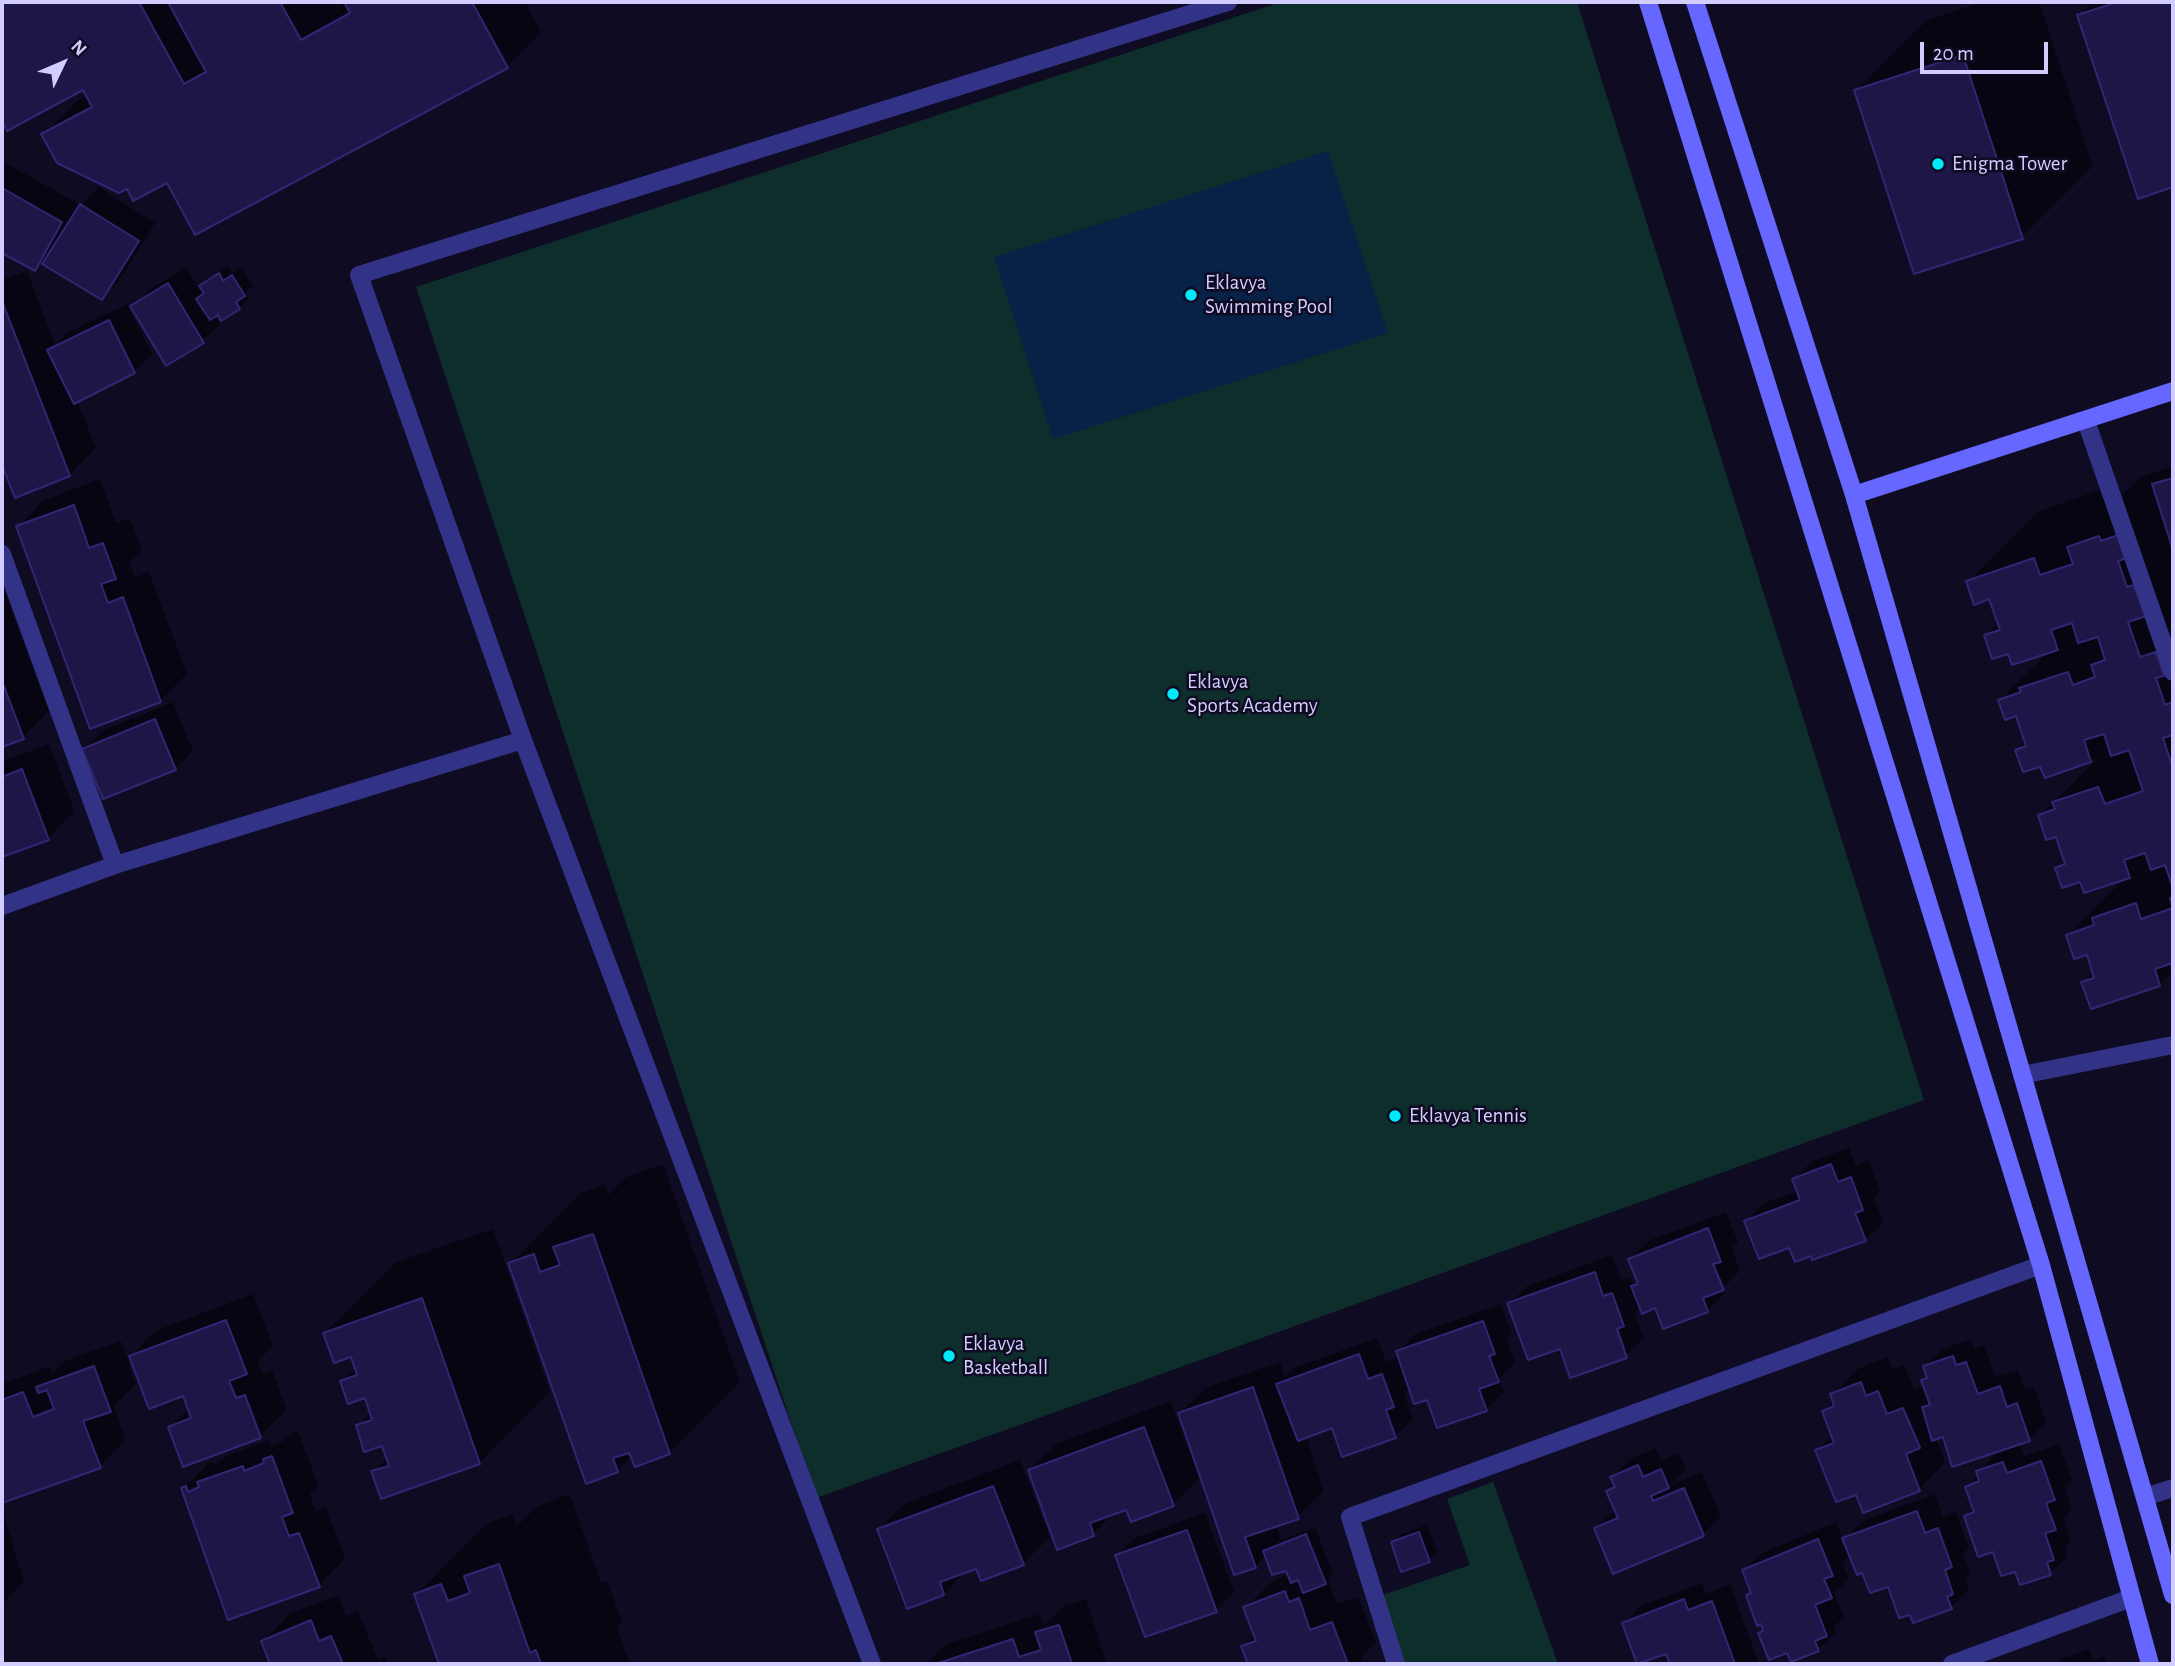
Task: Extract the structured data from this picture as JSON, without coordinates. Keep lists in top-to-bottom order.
{
  "places": [
    "Enigma Tower",
    "Eklavya Swimming Pool",
    "Eklavya Sports Academy",
    "Eklavya Tennis",
    "Eklavya Basketball"
  ],
  "scale_bar": "20 m",
  "north": "top right"
}
